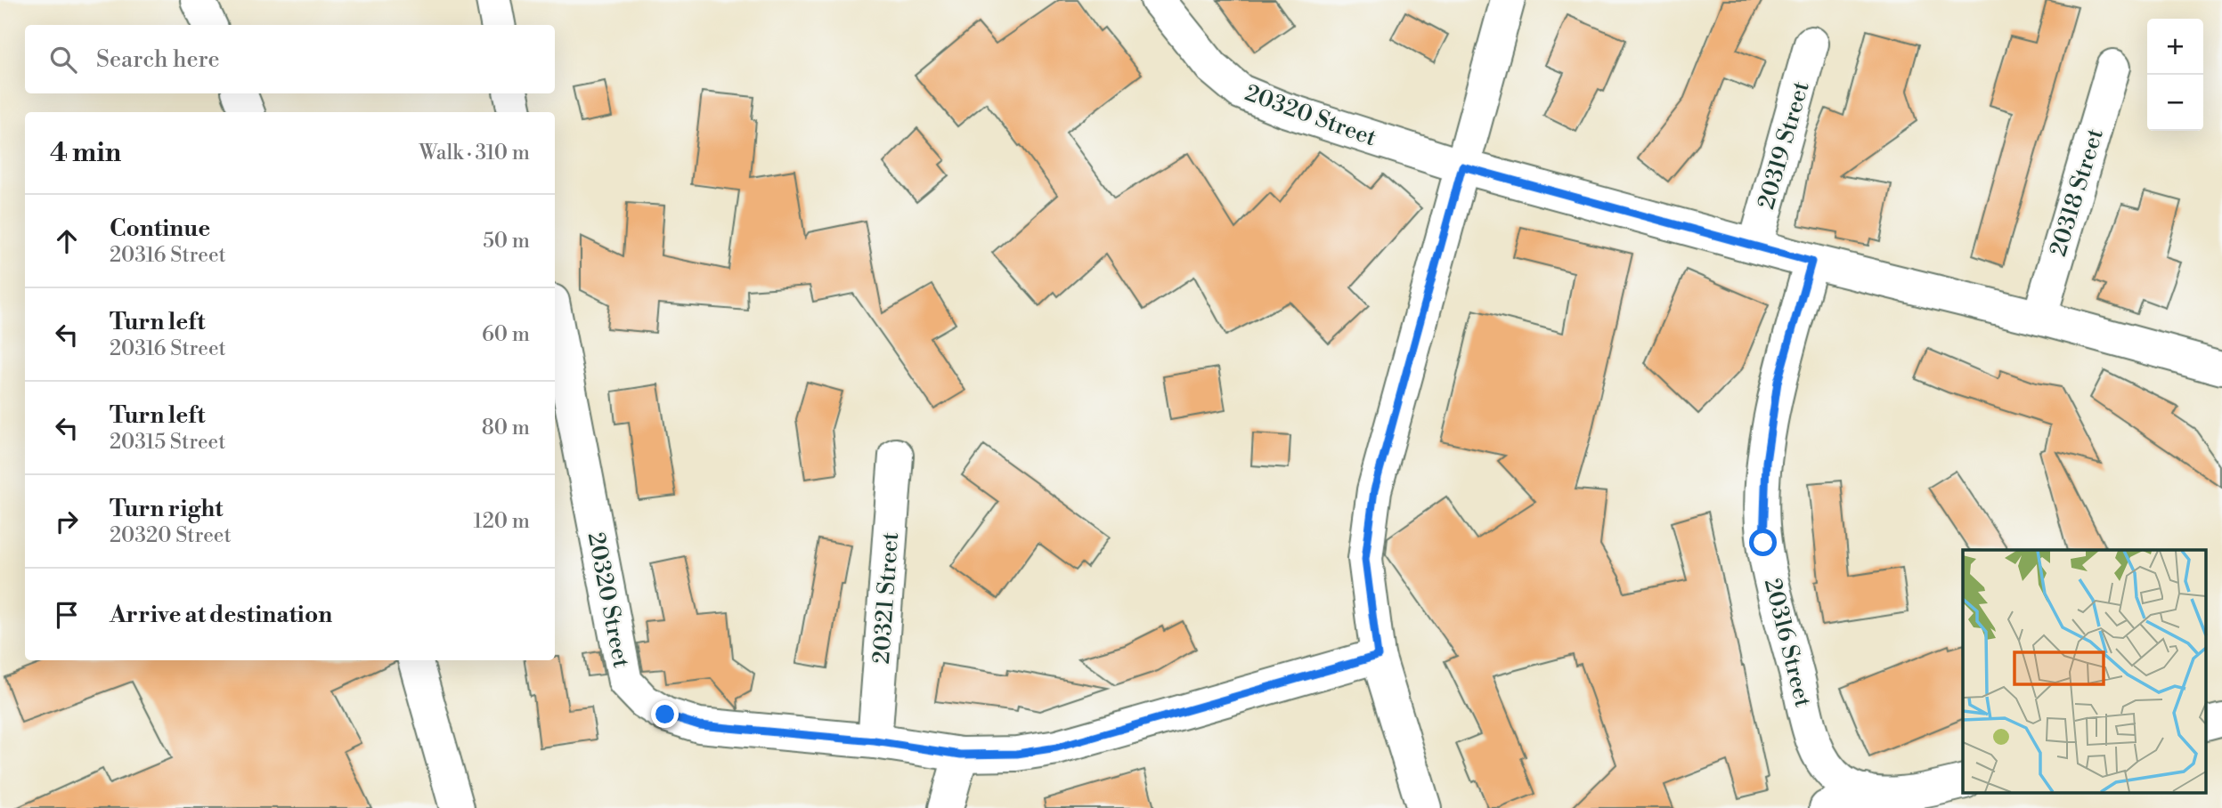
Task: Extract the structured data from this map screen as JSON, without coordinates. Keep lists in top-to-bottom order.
{
  "streets": {
    "street": [
      "20320 Street",
      "20319 Street",
      "20318 Street",
      "20321 Street",
      "20316 Street"
    ]
  },
  "crossings": [
    ["20320 Street", "20321 Street"]
  ],
  "page": {
    "map_buttons": ["+", "−"],
    "search": "Search here",
    "heading": ["4 min", "Walk · 310 m"],
    "list": [
      ["Continue", "20316 Street", "50 m"],
      ["Turn left", "20316 Street", "60 m"],
      ["Turn left", "20315 Street", "80 m"],
      ["Turn right", "20320 Street", "120 m"],
      "Arrive at destination"
    ]
  }
}
